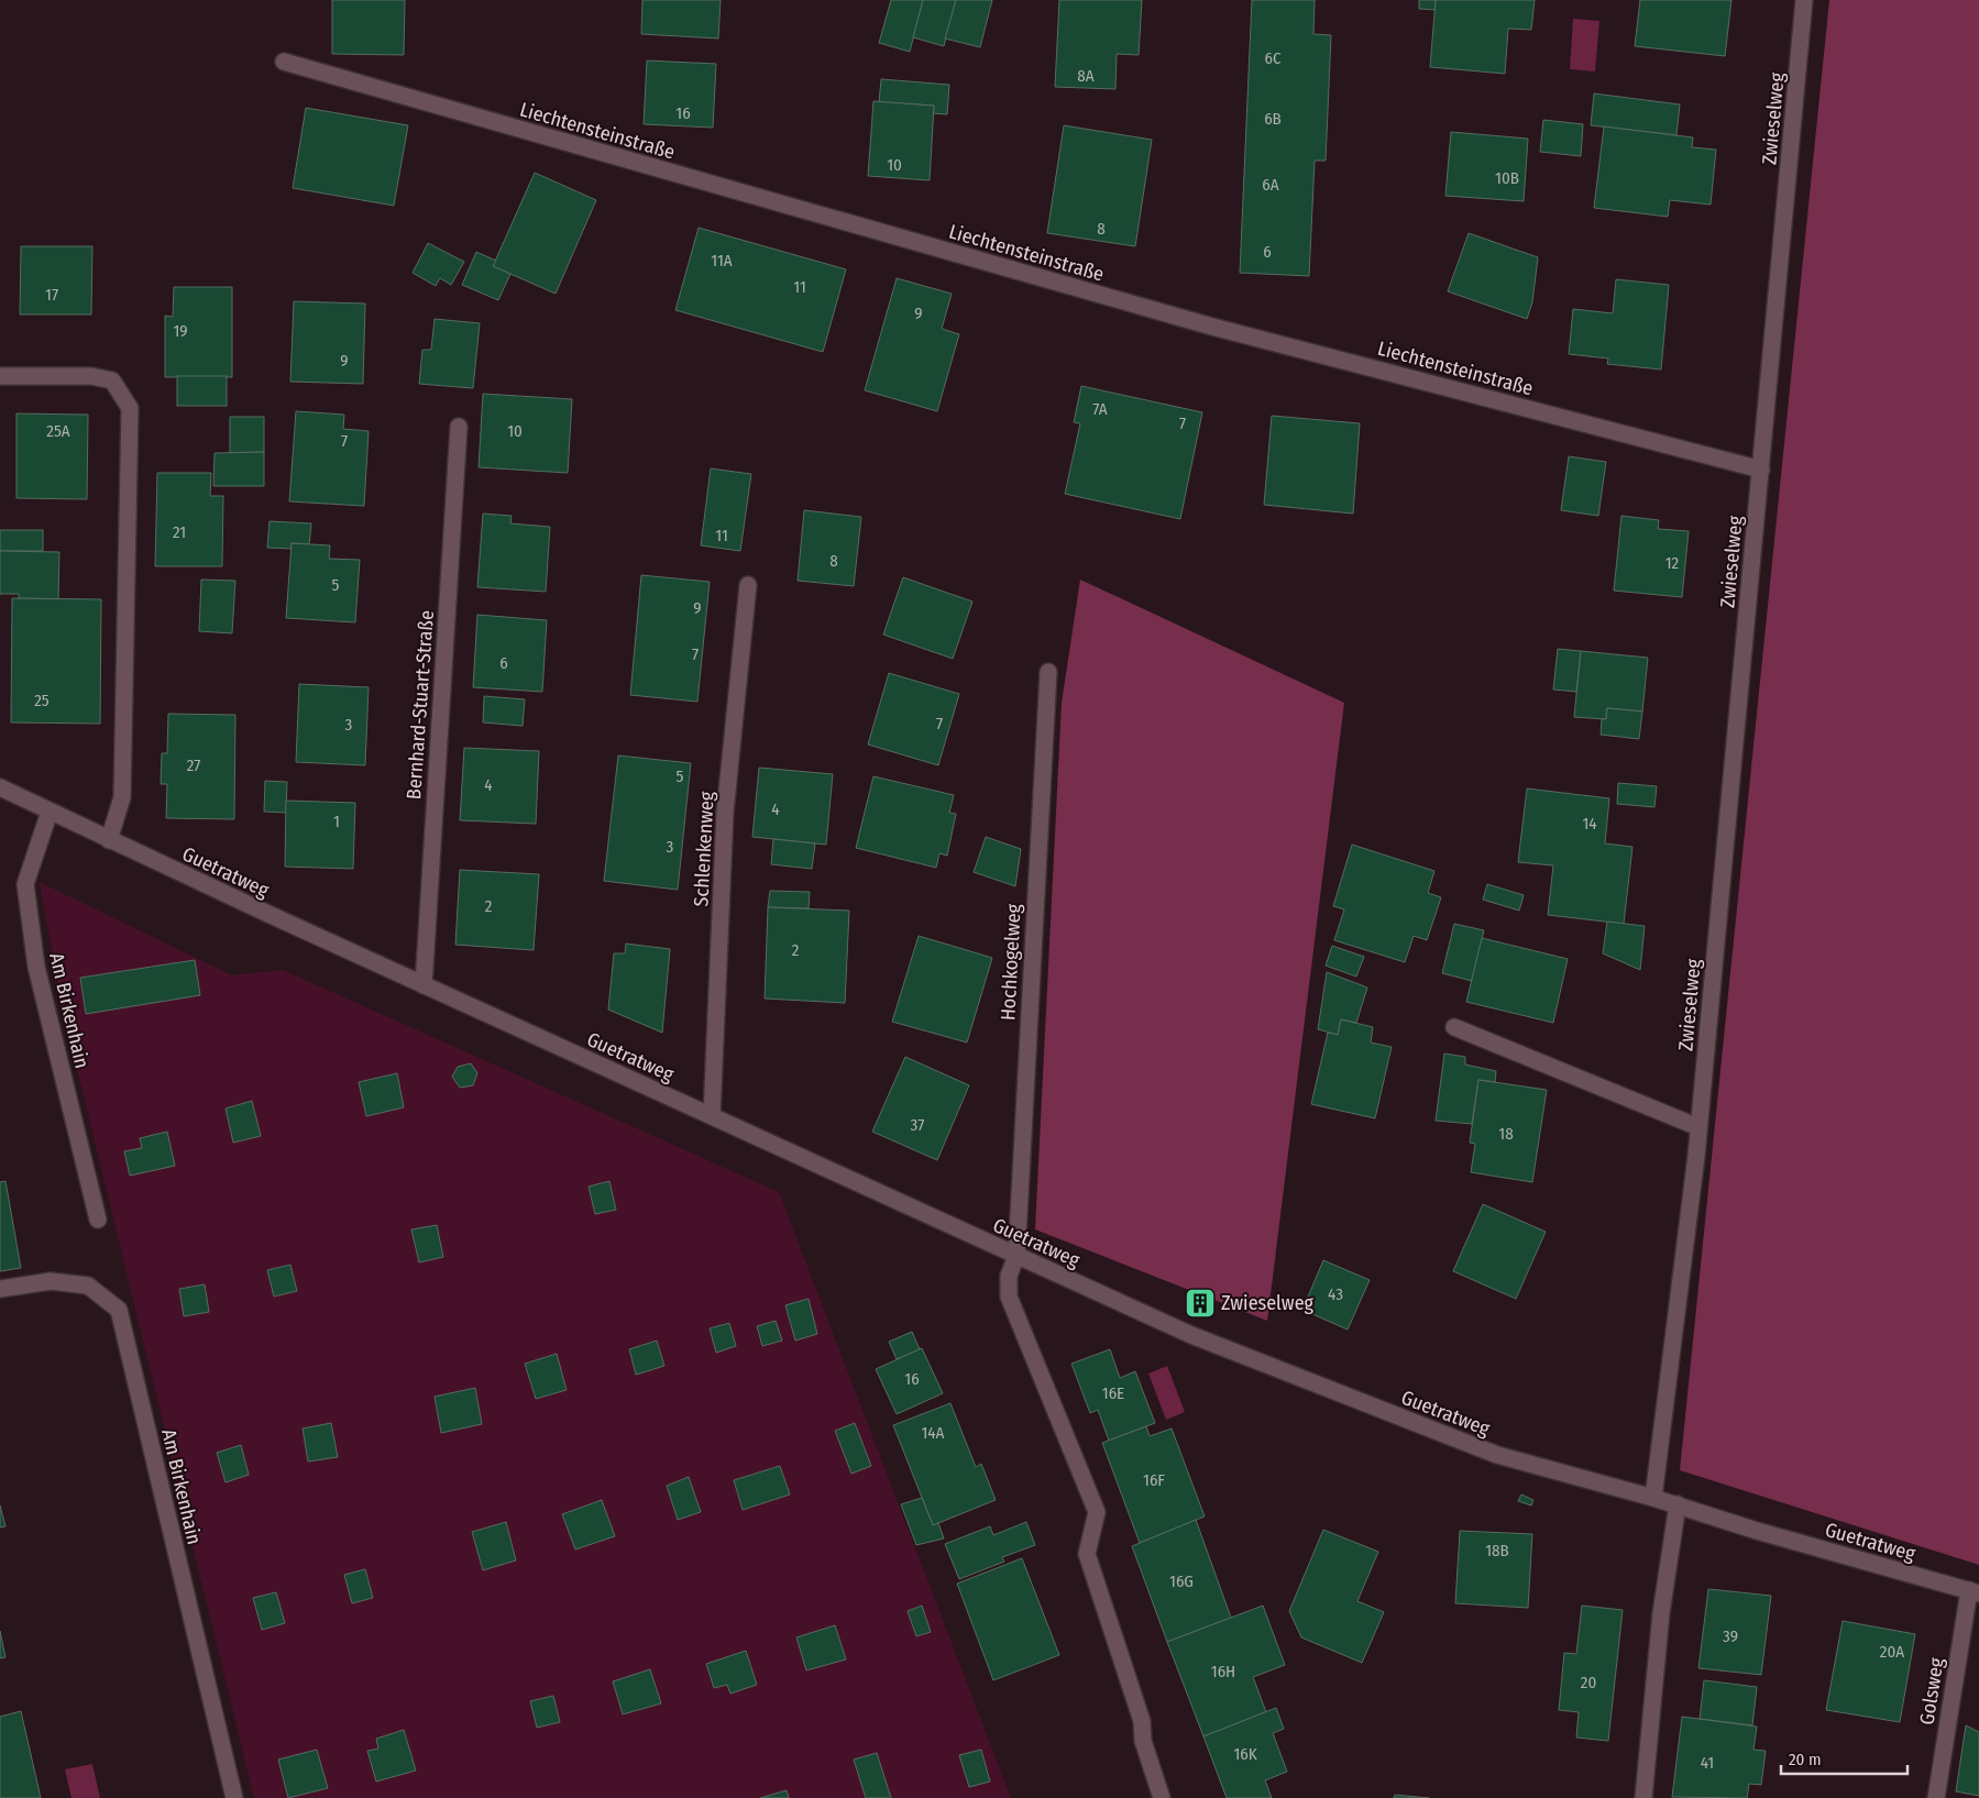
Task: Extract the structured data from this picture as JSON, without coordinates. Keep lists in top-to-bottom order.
{
  "streets": {
    "street": [
      "Zwieselweg",
      "Liechtensteinstraße",
      "Bernhard-Stuart-Straße",
      "Schlenkenweg",
      "Guetratweg",
      "Hochkogelweg",
      "Am Birkenhain",
      "Golsweg"
    ]
  },
  "crossings": [
    ["Zwieselweg", "Liechtensteinstraße"],
    ["Zwieselweg", "Guetratweg"],
    ["Bernhard-Stuart-Straße", "Guetratweg"],
    ["Schlenkenweg", "Guetratweg"],
    ["Guetratweg", "Hochkogelweg"],
    ["Guetratweg", "Am Birkenhain"],
    ["Guetratweg", "Golsweg"]
  ],
  "places": {
    "building": ["Zwieselweg"]
  },
  "house_numbers": [
    "6C",
    "8A",
    "16",
    "6B",
    "10",
    "10B",
    "6A",
    "8",
    "6",
    "11A",
    "11",
    "17",
    "9",
    "19",
    "9",
    "7A",
    "7",
    "25A",
    "10",
    "7",
    "21",
    "11",
    "8",
    "12",
    "5",
    "9",
    "7",
    "6",
    "25",
    "7",
    "3",
    "27",
    "5",
    "4",
    "4",
    "1",
    "14",
    "3",
    "2",
    "2",
    "37",
    "18",
    "43",
    "16",
    "16E",
    "14A",
    "16F",
    "18B",
    "16G",
    "39",
    "20A",
    "16H",
    "20",
    "16K",
    "41"
  ],
  "scale_bar": "20 m"
}
